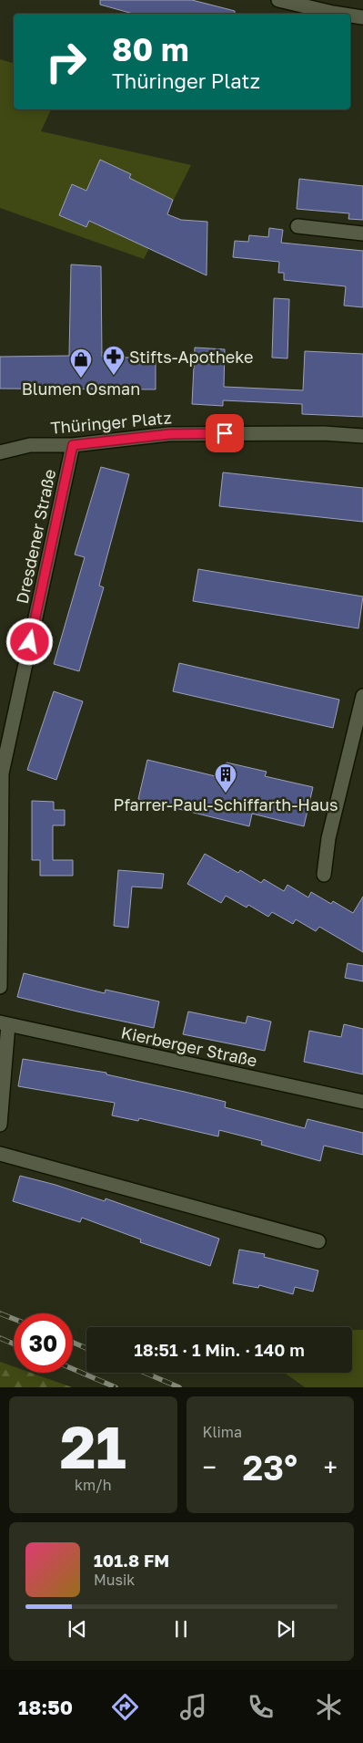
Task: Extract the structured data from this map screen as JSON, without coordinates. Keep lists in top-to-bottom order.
{
  "streets": {
    "street": ["Thüringer Platz", "Dresdener Straße", "Kierberger Straße"]
  },
  "crossings": [
    ["Thüringer Platz", "Dresdener Straße"]
  ],
  "places": {
    "pharmacy": ["Stifts-Apotheke"],
    "shop": ["Blumen Osman"],
    "building": ["Pfarrer-Paul-Schiffarth-Haus"]
  },
  "page": {
    "turn": ["80 m", "Thüringer Platz"],
    "limit": "30",
    "trip": "18:51 · 1 Min. · 140 m",
    "tile": [
      ["21", "km/h"],
      "Klima"
    ],
    "heat": ["−", "23°", "+"],
    "song": ["101.8 FM", "Musik"],
    "tabs": "18:50"
  }
}
